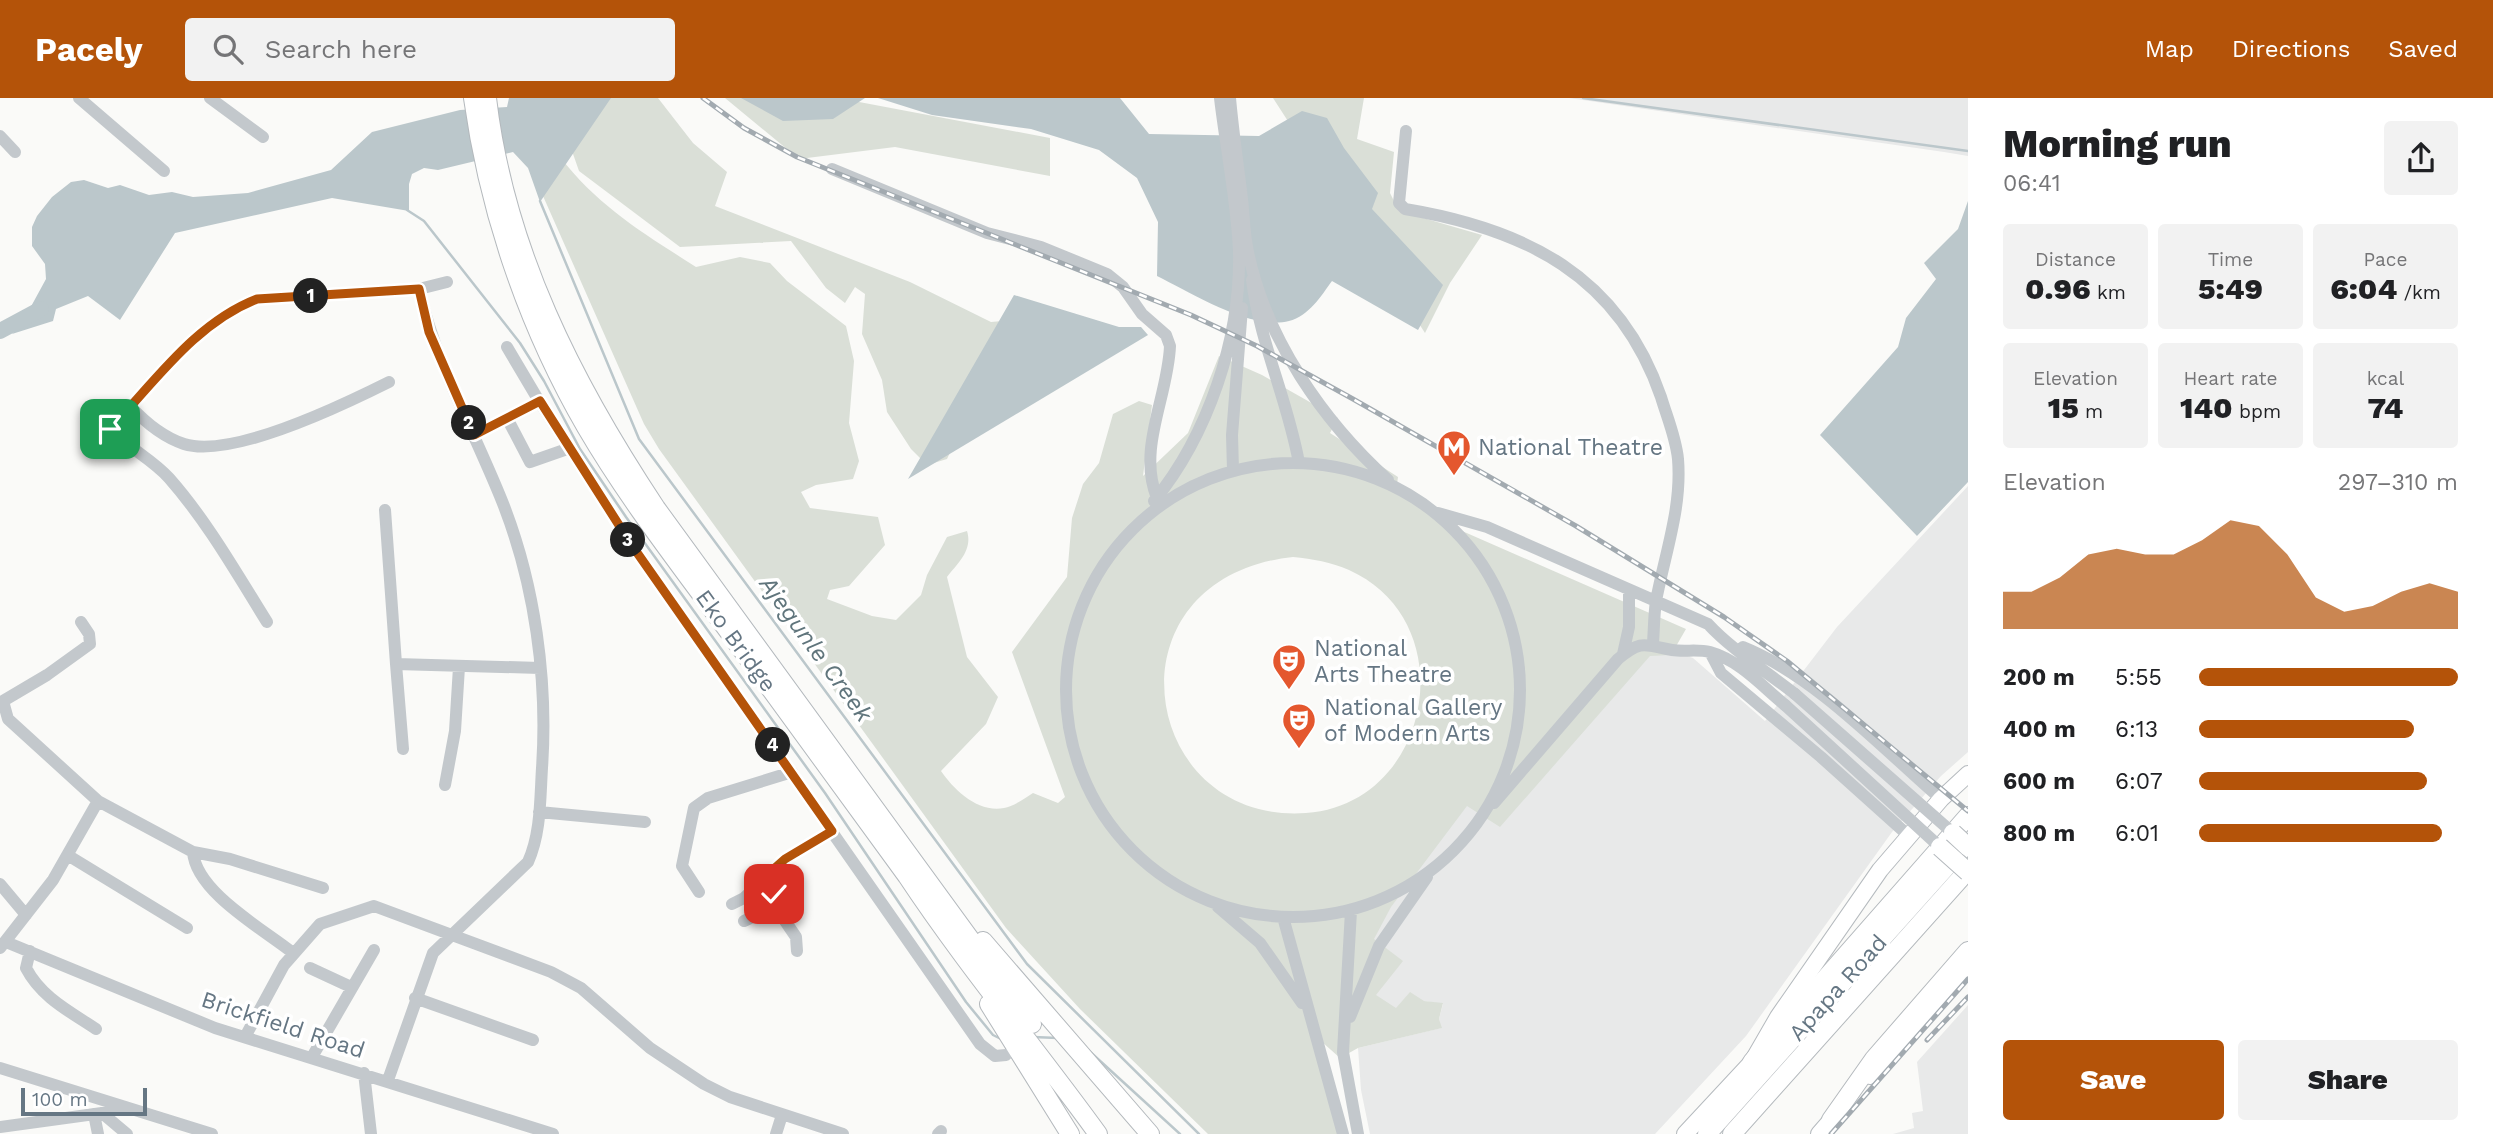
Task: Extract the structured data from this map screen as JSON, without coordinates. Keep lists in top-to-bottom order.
{
  "streets": {
    "highway": ["Eko Bridge", "Apapa Road"],
    "street": ["Brickfield Road"]
  },
  "water": ["Ajegunle Creek"],
  "places": {
    "metro station": ["National Theatre"],
    "theatre": ["National Arts Theatre", "National Gallery of Modern Arts"]
  },
  "scale_bar": "100 m",
  "page": {
    "header": "Pacely",
    "search": "Search here",
    "nav": ["Map", "Directions", "Saved"],
    "heading": ["Morning run", "06:41"],
    "stats": [
      ["Distance", "0.96 km"],
      ["Time", "5:49"],
      ["Pace", "6:04 /km"],
      ["Elevation", "15 m"],
      ["Heart rate", "140 bpm"],
      ["kcal", "74"]
    ],
    "pins": [
      "1",
      "2",
      "3",
      "4"
    ],
    "chart": ["Elevation", "297–310 m"],
    "list": [
      {
        "name": "200 m",
        "note": "5:55"
      },
      {
        "name": "400 m",
        "note": "6:13"
      },
      {
        "name": "600 m",
        "note": "6:07"
      },
      {
        "name": "800 m",
        "note": "6:01"
      }
    ],
    "buttons": ["Save", "Share"],
    "scale": "100 m"
  }
}
